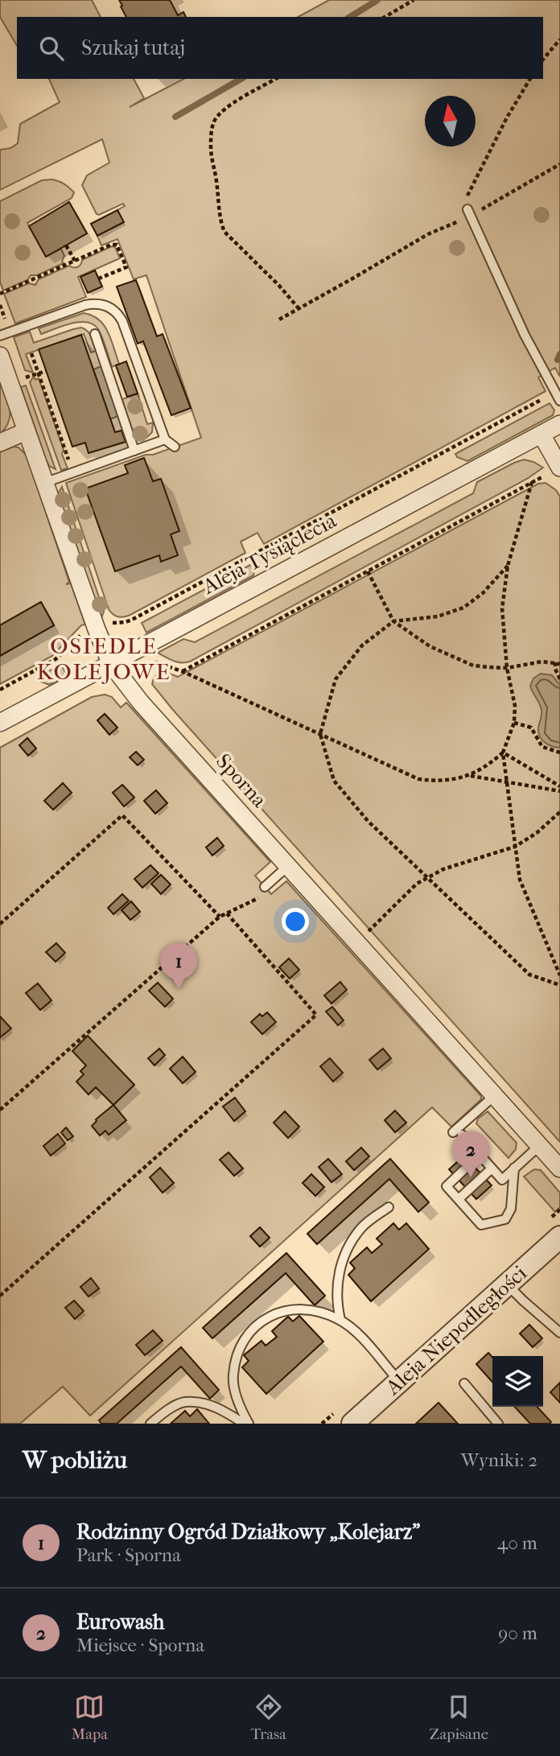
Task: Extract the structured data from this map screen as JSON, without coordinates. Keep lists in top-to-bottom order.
{
  "streets": {
    "street": ["Aleja Tysiąclecia", "Sporna", "Aleja Niepodległości"]
  },
  "crossings": [
    ["Aleja Tysiąclecia", "Sporna"]
  ],
  "districts": ["OSIEDLE KOLEJOWE"],
  "north": "top",
  "page": {
    "search": "Szukaj tutaj",
    "pins": ["1", "2"],
    "heading": ["W pobliżu", "Wyniki: 2"],
    "list": [
      {
        "mark": "1",
        "name": "Rodzinny Ogród Działkowy „Kolejarz”",
        "note": "Park · Sporna",
        "value": "40 m"
      },
      {
        "mark": "2",
        "name": "Eurowash",
        "note": "Miejsce · Sporna",
        "value": "90 m"
      }
    ],
    "nav": ["Mapa", "Trasa", "Zapisane"]
  }
}
